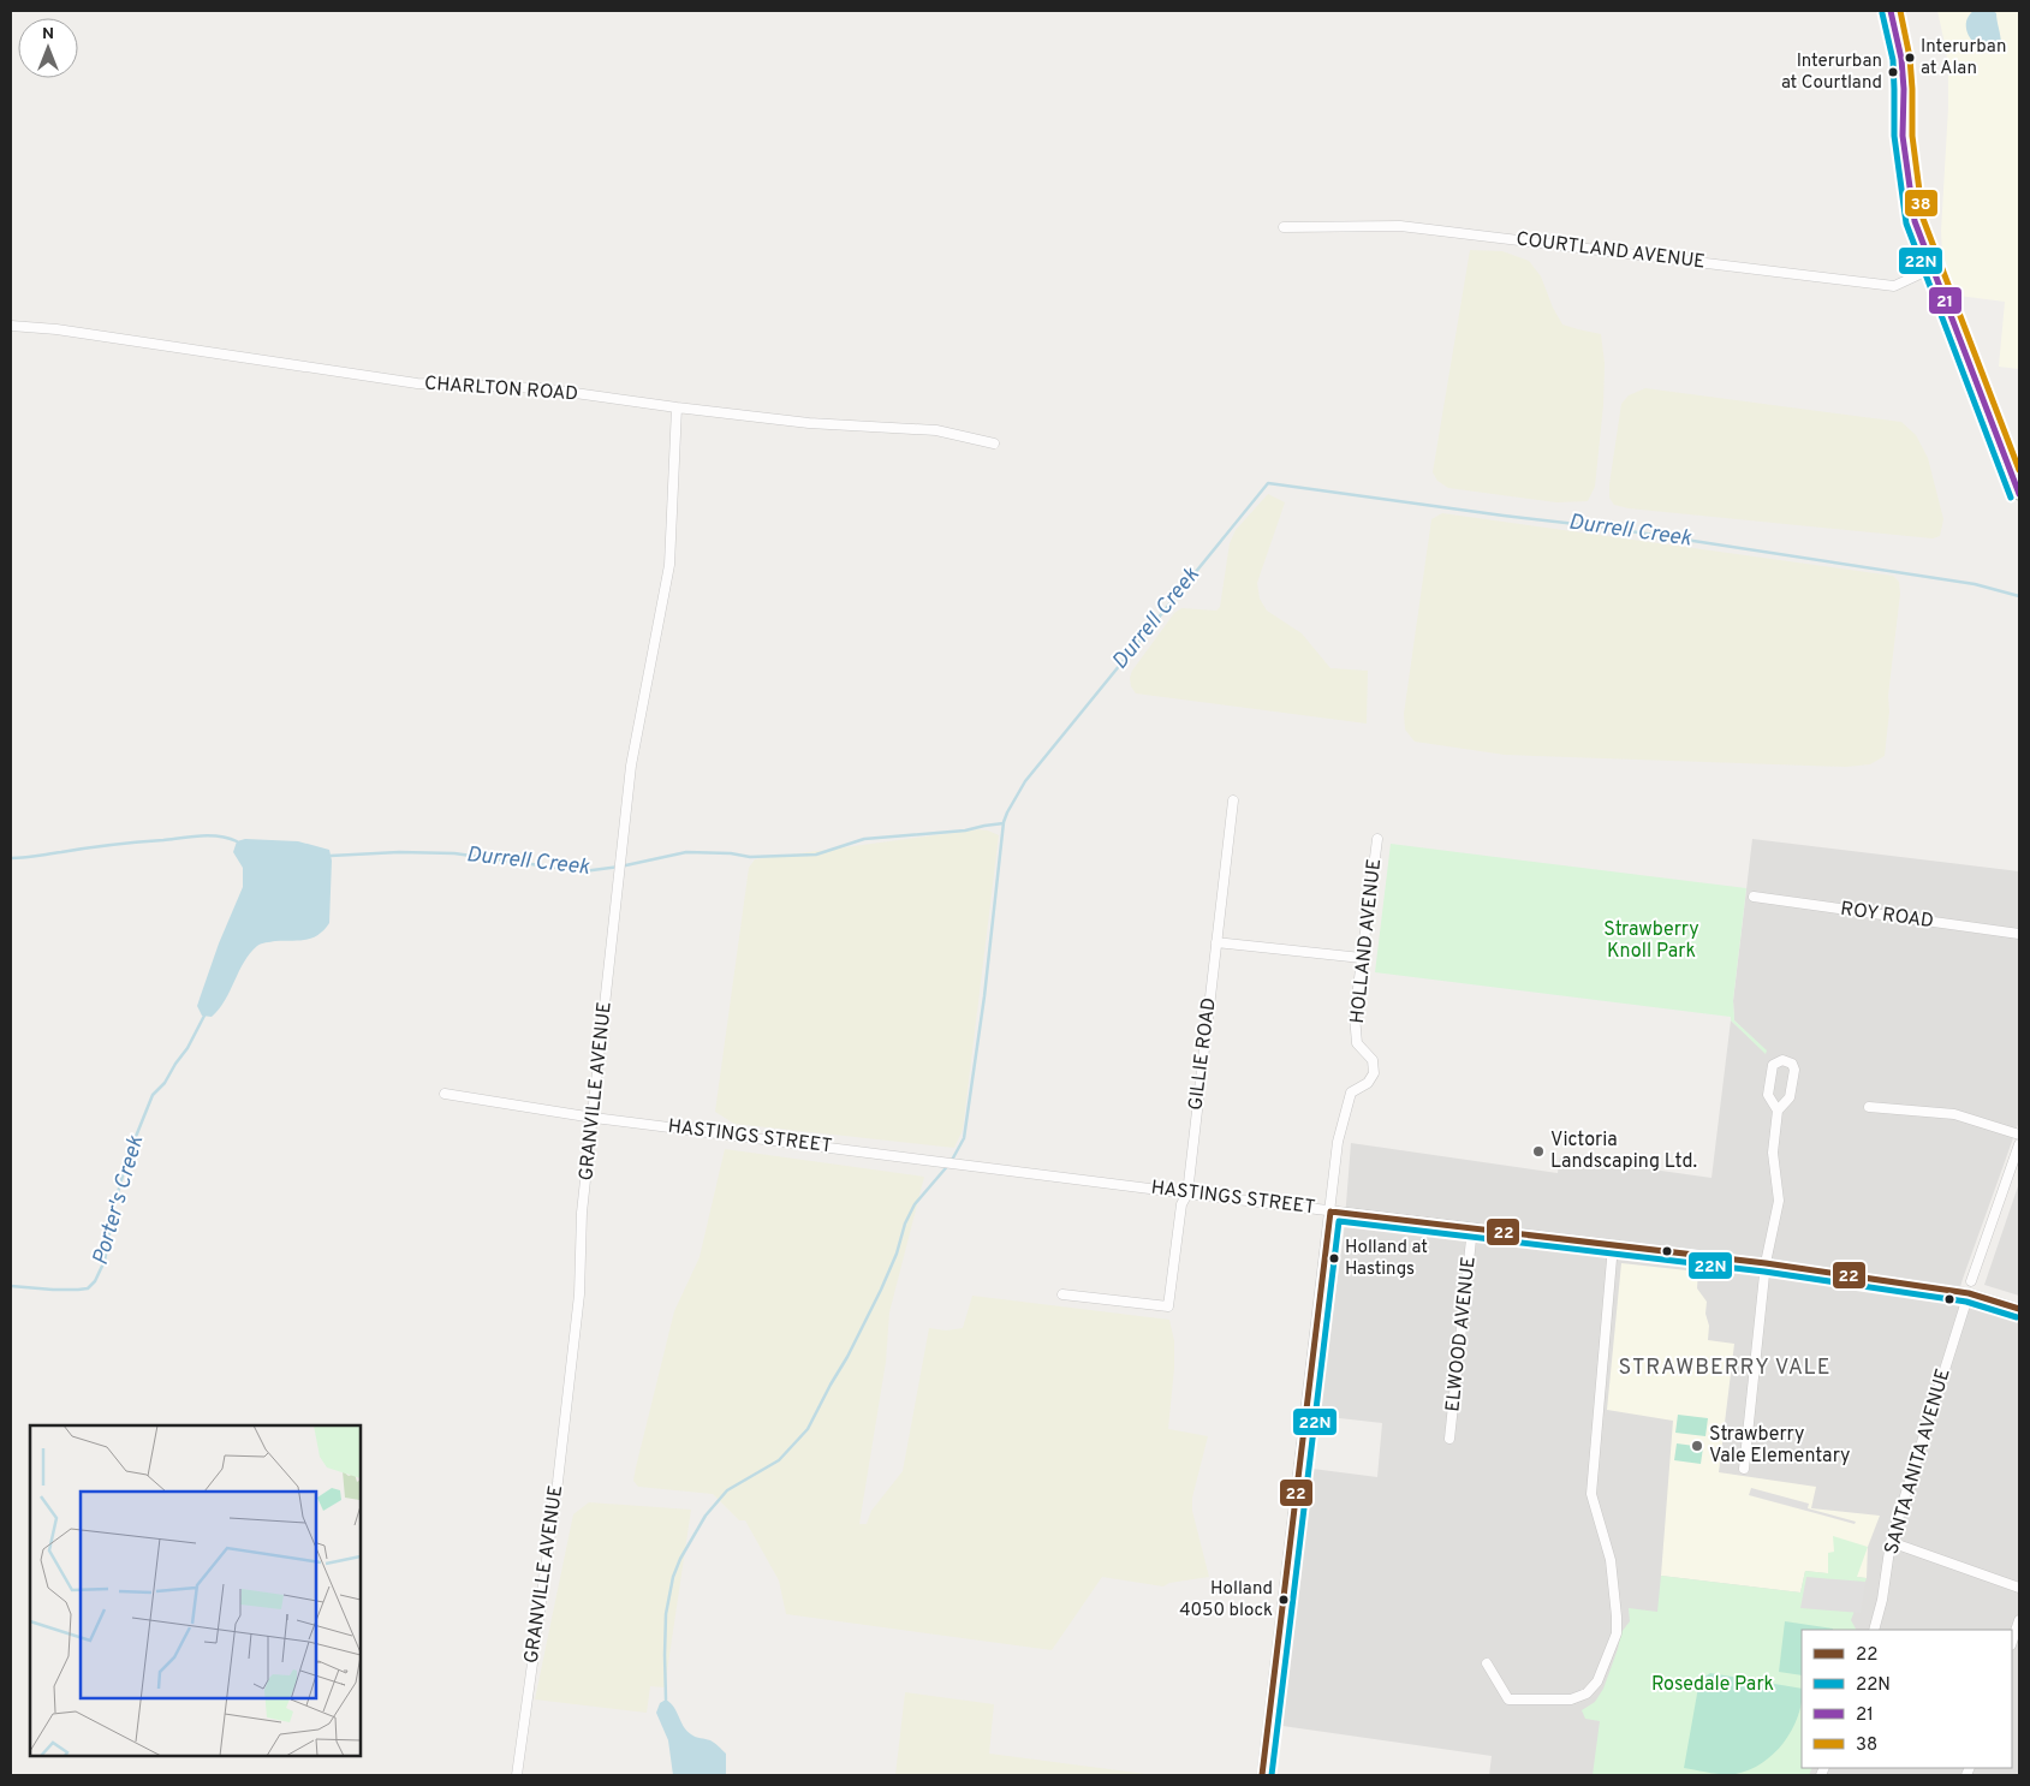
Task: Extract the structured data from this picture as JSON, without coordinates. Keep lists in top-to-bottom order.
{
  "streets": {
    "street": [
      "COURTLAND AVENUE",
      "CHARLTON ROAD",
      "ROY ROAD",
      "HOLLAND AVENUE",
      "GILLIE ROAD",
      "GRANVILLE AVENUE",
      "HASTINGS STREET",
      "ELWOOD AVENUE",
      "SANTA ANITA AVENUE"
    ]
  },
  "crossings": [
    ["CHARLTON ROAD", "GRANVILLE AVENUE"],
    ["HOLLAND AVENUE", "HASTINGS STREET"],
    ["GILLIE ROAD", "HASTINGS STREET"],
    ["GRANVILLE AVENUE", "HASTINGS STREET"],
    ["HASTINGS STREET", "ELWOOD AVENUE"],
    ["HASTINGS STREET", "SANTA ANITA AVENUE"]
  ],
  "districts": ["STRAWBERRY VALE"],
  "water": ["Durrell Creek", "Porter's Creek"],
  "parks": ["Strawberry Knoll Park", "Rosedale Park"],
  "places": [
    "Interurban at Alan",
    "Interurban at Courtland",
    "Victoria Landscaping Ltd.",
    "Holland at Hastings",
    "Strawberry Vale Elementary",
    "Holland 4050 block"
  ],
  "lines": [
    "transit line 21",
    "transit line 38",
    "transit line 22N",
    "transit line 22"
  ],
  "legend": [
    "22",
    "22N",
    "21",
    "38"
  ],
  "north": "top"
}
